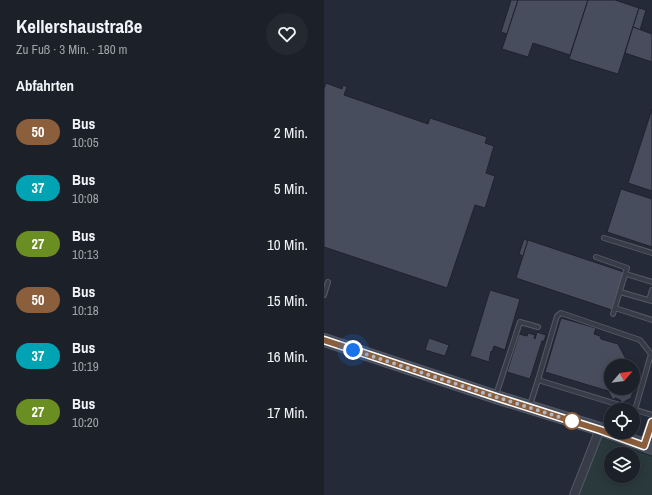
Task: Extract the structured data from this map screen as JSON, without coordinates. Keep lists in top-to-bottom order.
{
  "lines": ["bus line 50"],
  "north": "top right",
  "page": {
    "heading": [
      ["Kellershaustraße", "Zu Fuß · 3 Min. · 180 m"],
      "Abfahrten"
    ],
    "list": [
      {
        "mark": "50",
        "name": "Bus",
        "note": "10:05",
        "value": "2 Min."
      },
      {
        "mark": "37",
        "name": "Bus",
        "note": "10:08",
        "value": "5 Min."
      },
      {
        "mark": "27",
        "name": "Bus",
        "note": "10:13",
        "value": "10 Min."
      },
      {
        "mark": "50",
        "name": "Bus",
        "note": "10:18",
        "value": "15 Min."
      },
      {
        "mark": "37",
        "name": "Bus",
        "note": "10:19",
        "value": "16 Min."
      },
      {
        "mark": "27",
        "name": "Bus",
        "note": "10:20",
        "value": "17 Min."
      }
    ]
  }
}
